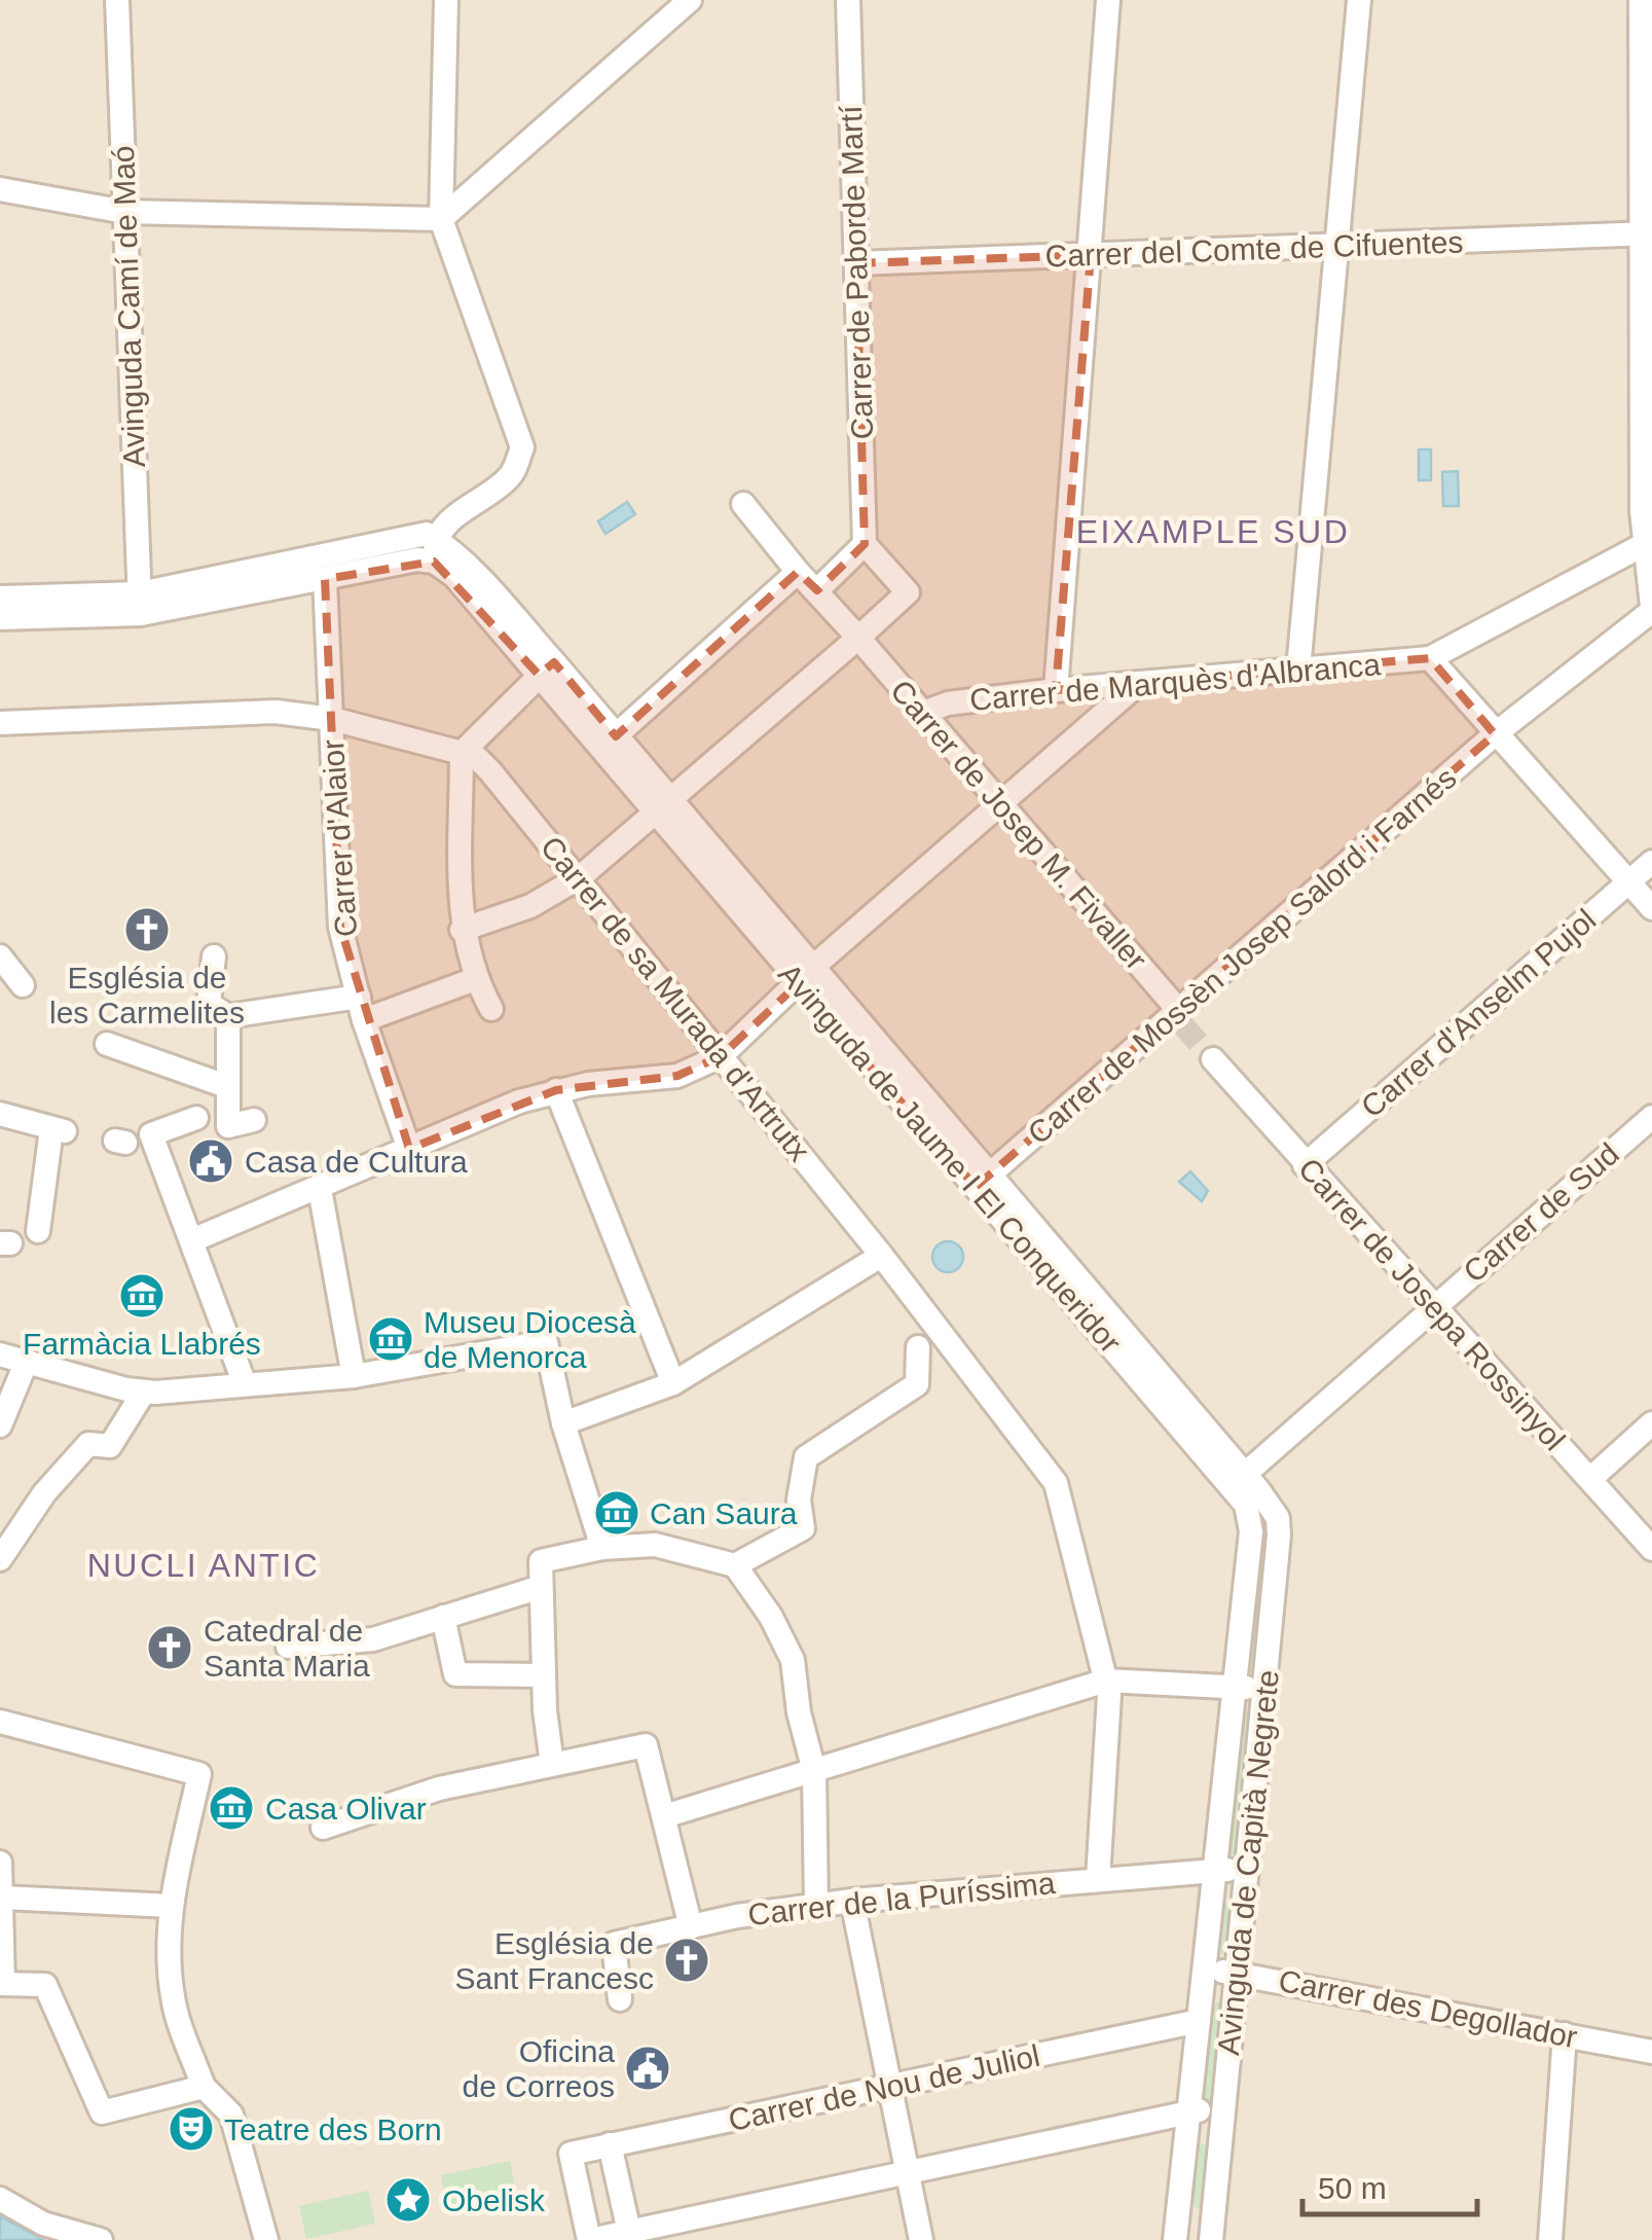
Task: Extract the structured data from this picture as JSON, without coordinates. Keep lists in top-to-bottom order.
{
  "streets": {
    "street": [
      "Carrer del Comte de Cifuentes",
      "Carrer de Paborde Martí",
      "Avinguda Camí de Maó",
      "Carrer de Marquès d'Albranca",
      "Carrer de Josep M. Fivaller",
      "Carrer d'Alaior",
      "Carrer de Mossèn Josep Salord i Farnés",
      "Carrer de sa Murada d'Artrutx",
      "Carrer d'Anselm Pujol",
      "Avinguda de Jaume I El Conqueridor",
      "Carrer de Sud",
      "Carrer de Josepa Rossinyol",
      "Avinguda de Capità Negrete",
      "Carrer de la Puríssima",
      "Carrer des Degollador",
      "Carrer de Nou de Juliol"
    ]
  },
  "crossings": [
    ["Carrer del Comte de Cifuentes", "Carrer de Paborde Martí"],
    ["Carrer de Marquès d'Albranca", "Carrer de Josep M. Fivaller"],
    ["Carrer de Josep M. Fivaller", "Carrer de Mossèn Josep Salord i Farnés"],
    ["Carrer de Mossèn Josep Salord i Farnés", "Avinguda de Jaume I El Conqueridor"],
    ["Carrer de sa Murada d'Artrutx", "Carrer de la Puríssima"],
    ["Carrer d'Anselm Pujol", "Carrer de Josepa Rossinyol"],
    ["Avinguda de Jaume I El Conqueridor", "Carrer de Sud"],
    ["Avinguda de Jaume I El Conqueridor", "Avinguda de Capità Negrete"],
    ["Carrer de Sud", "Carrer de Josepa Rossinyol"],
    ["Carrer de Sud", "Avinguda de Capità Negrete"],
    ["Avinguda de Capità Negrete", "Carrer de la Puríssima"],
    ["Avinguda de Capità Negrete", "Carrer des Degollador"],
    ["Avinguda de Capità Negrete", "Carrer de Nou de Juliol"]
  ],
  "districts": ["EIXAMPLE SUD", "NUCLI ANTIC"],
  "places": {
    "church": ["Església de les Carmelites", "Catedral de Santa Maria", "Església de Sant Francesc"],
    "public building": ["Casa de Cultura", "Oficina de Correos"],
    "museum": [
      "Farmàcia Llabrés",
      "Museu Diocesà de Menorca",
      "Can Saura",
      "Casa Olivar"
    ],
    "theatre": ["Teatre des Born"],
    "place": ["Obelisk"]
  },
  "scale_bar": "50 m"
}
